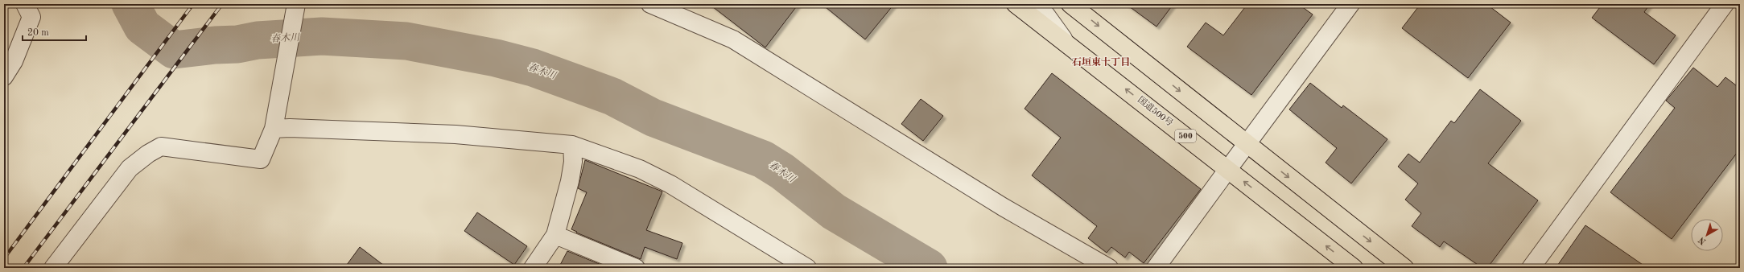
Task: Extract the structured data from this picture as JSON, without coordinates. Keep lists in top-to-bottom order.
{
  "streets": {
    "highway": ["国道500号", "500"]
  },
  "districts": ["石垣東十丁目"],
  "water": ["春木川"],
  "scale_bar": "20 m",
  "north": "bottom left"
}
